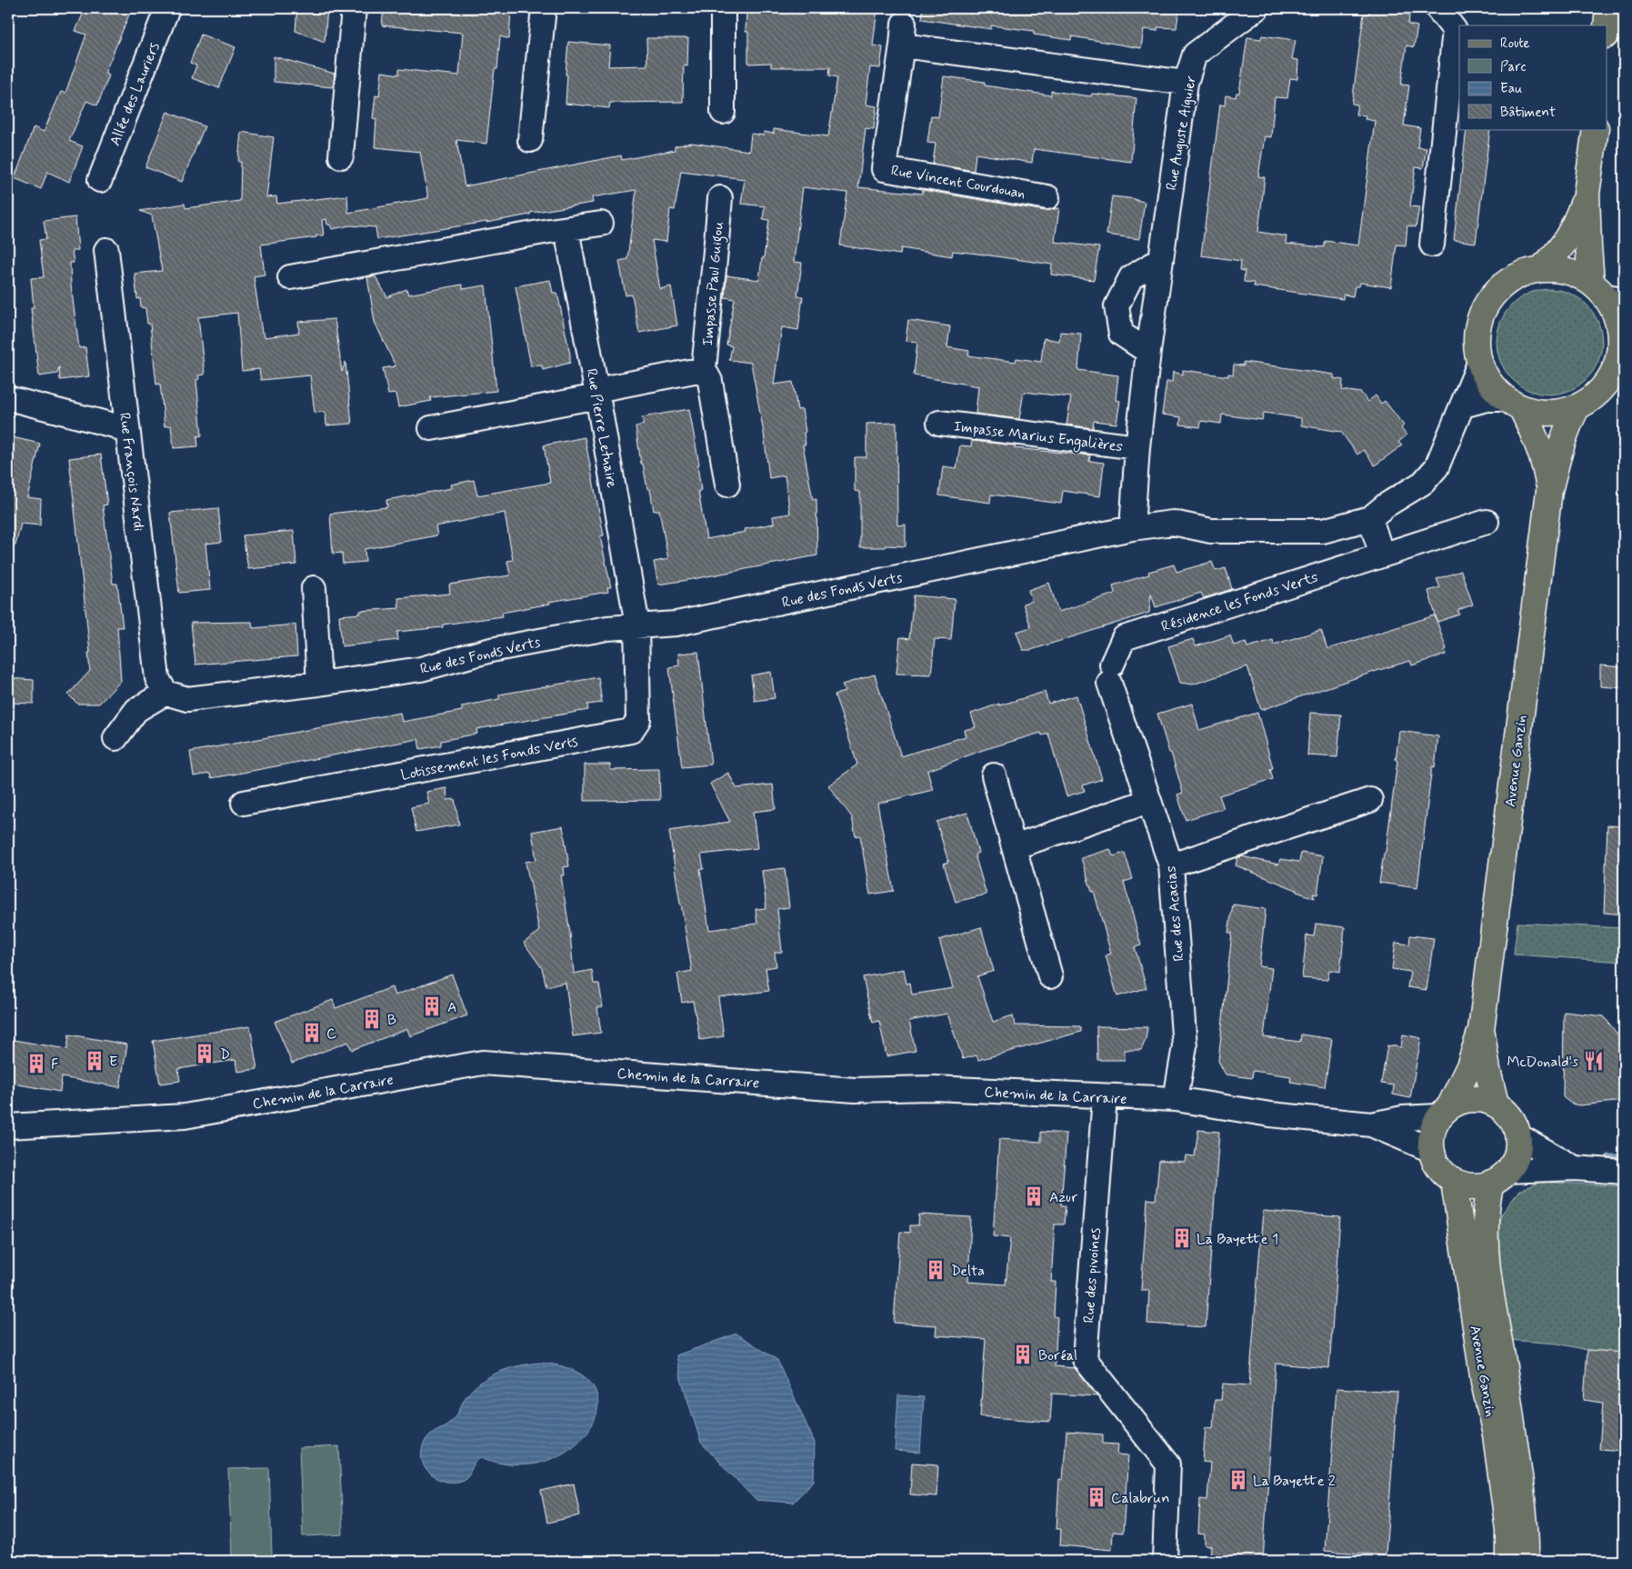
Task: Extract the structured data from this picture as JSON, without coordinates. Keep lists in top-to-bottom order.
{
  "streets": {
    "main road": ["Avenue Ganzin"],
    "street": [
      "Allée des Lauriers",
      "Rue Auguste Aiguier",
      "Rue Vincent Courdouan",
      "Impasse Paul Guigou",
      "Rue Pierre Letuaire",
      "Impasse Marius Engalières",
      "Rue François Nardi",
      "Rue des Fonds Verts",
      "Résidence les Fonds Verts",
      "Lotissement les Fonds Verts",
      "Rue des Acacias",
      "Chemin de la Carraire",
      "Rue des pivoines"
    ]
  },
  "crossings": [
    ["Rue Auguste Aiguier", "Rue Vincent Courdouan"],
    ["Rue Auguste Aiguier", "Impasse Marius Engalières"],
    ["Rue Auguste Aiguier", "Rue des Fonds Verts"],
    ["Rue Pierre Letuaire", "Rue des Fonds Verts"],
    ["Rue Pierre Letuaire", "Lotissement les Fonds Verts"],
    ["Rue François Nardi", "Rue des Fonds Verts"],
    ["Rue des Fonds Verts", "Lotissement les Fonds Verts"],
    ["Rue des Fonds Verts", "Avenue Ganzin"],
    ["Résidence les Fonds Verts", "Rue des Acacias"],
    ["Avenue Ganzin", "Chemin de la Carraire"],
    ["Rue des Acacias", "Chemin de la Carraire"],
    ["Chemin de la Carraire", "Rue des pivoines"]
  ],
  "places": {
    "building": [
      "A",
      "B",
      "C",
      "D",
      "E",
      "F",
      "Azur",
      "La Bayette 1",
      "Delta",
      "Boréal",
      "La Bayette 2",
      "Calabrun"
    ],
    "restaurant": ["McDonald's"]
  },
  "legend": [
    "Route",
    "Parc",
    "Eau",
    "Bâtiment"
  ]
}
